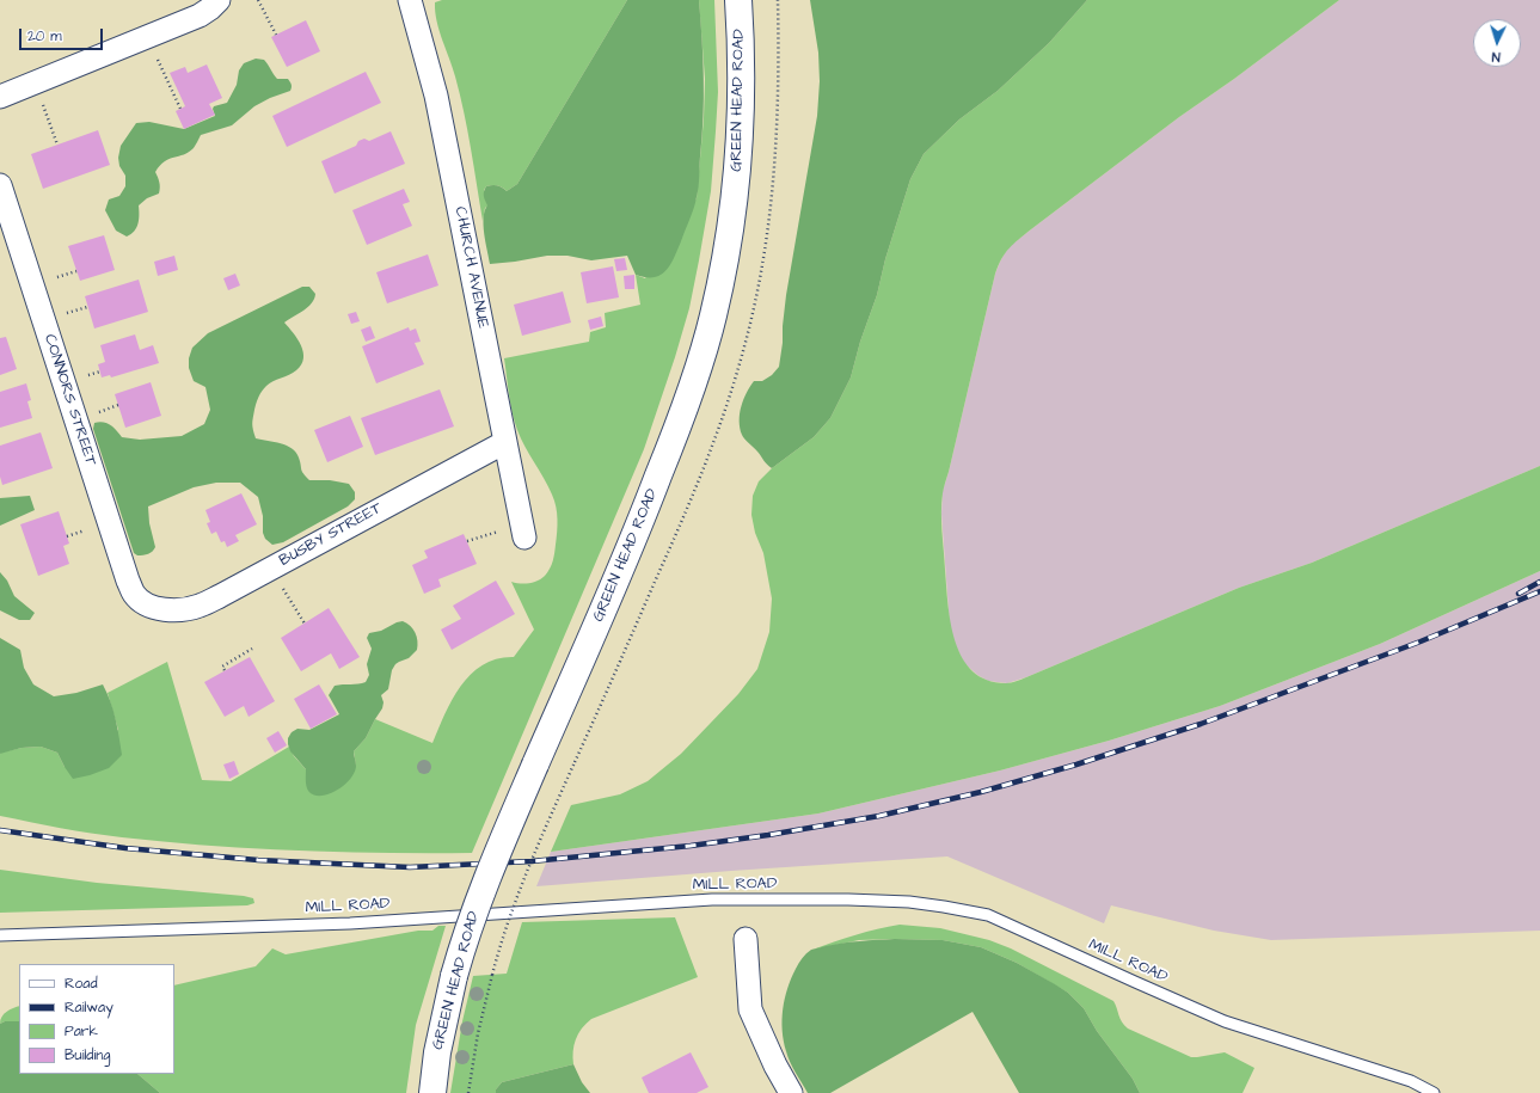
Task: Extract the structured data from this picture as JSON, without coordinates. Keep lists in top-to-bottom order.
{
  "streets": {
    "street": [
      "GREEN HEAD ROAD",
      "CHURCH AVENUE",
      "CONNORS STREET",
      "BUSBY STREET"
    ],
    "lane": ["MILL ROAD"]
  },
  "crossings": [
    ["CHURCH AVENUE", "BUSBY STREET"],
    ["CONNORS STREET", "BUSBY STREET"]
  ],
  "legend": [
    "Road",
    "Railway",
    "Park",
    "Building"
  ],
  "scale_bar": "20 m",
  "north": "bottom"
}
